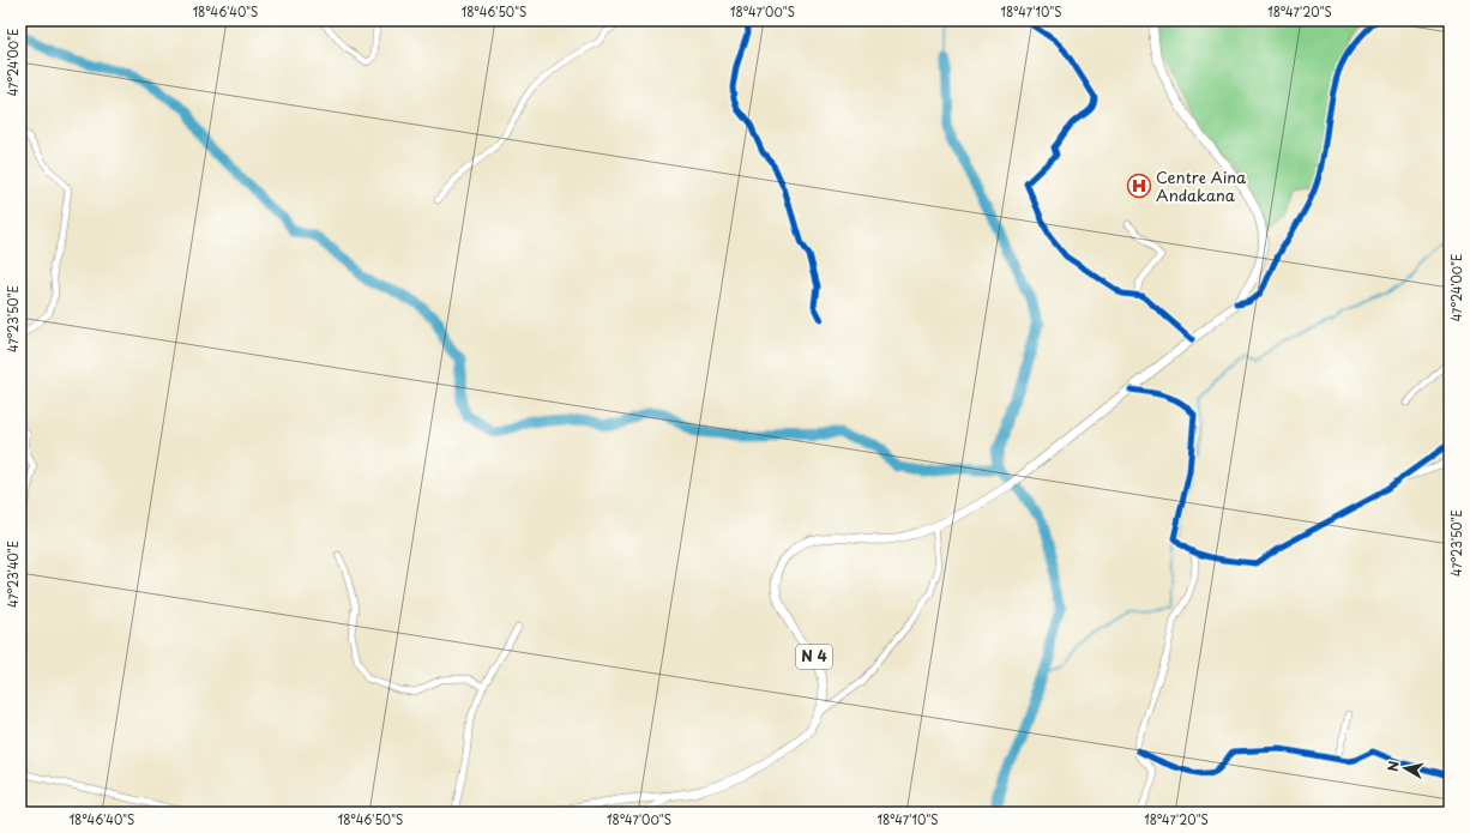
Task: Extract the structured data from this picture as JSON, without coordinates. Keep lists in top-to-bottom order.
{
  "streets": {
    "main road": ["N 4"]
  },
  "places": {
    "hospital": ["Centre Aina Andakana"]
  },
  "north": "left",
  "coordinates": [
    "18°46'40\"S",
    "18°46'50\"S",
    "18°47'00\"S",
    "18°47'10\"S",
    "18°47'20\"S",
    "47°24'00\"E",
    "47°23'50\"E",
    "47°23'40\"E"
  ]
}
